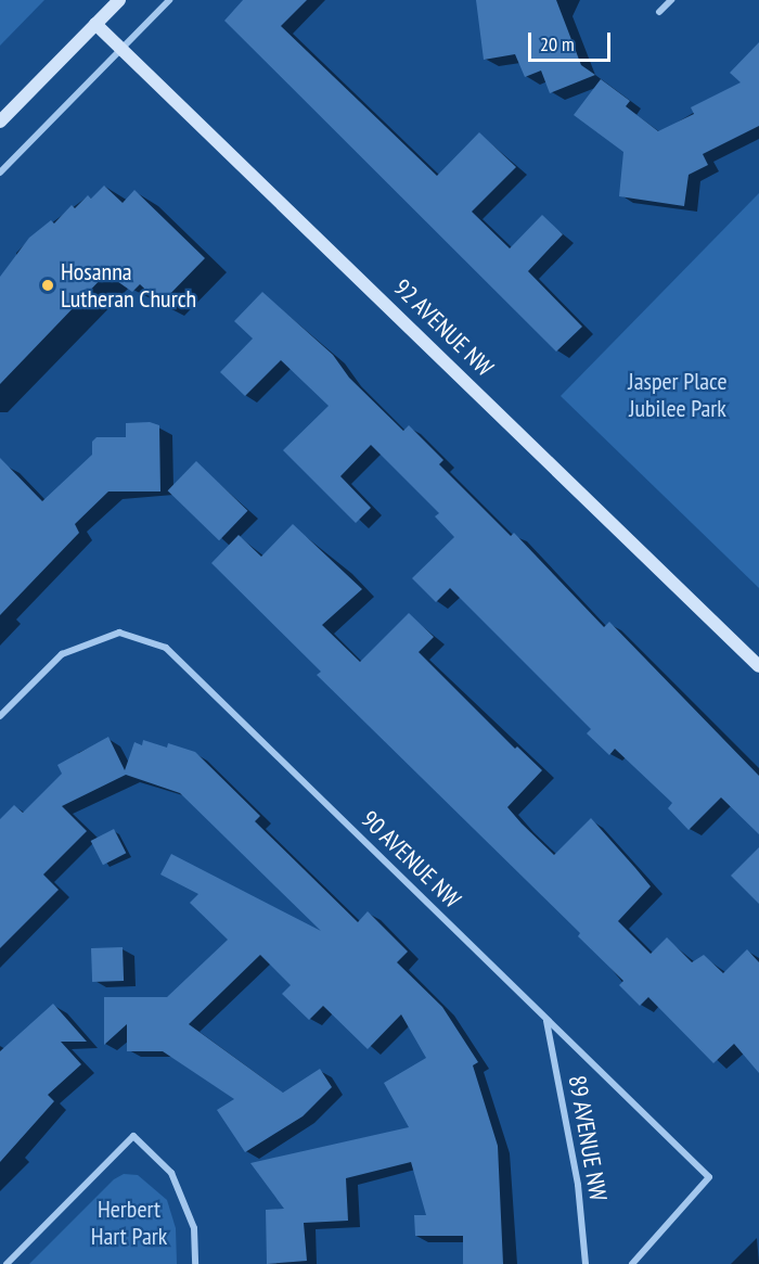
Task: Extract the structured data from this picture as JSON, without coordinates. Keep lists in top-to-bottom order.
{
  "streets": {
    "street": ["92 AVENUE NW", "90 AVENUE NW", "89 AVENUE NW"]
  },
  "crossings": [
    ["90 AVENUE NW", "89 AVENUE NW"]
  ],
  "parks": ["Jasper Place Jubilee Park", "Herbert Hart Park"],
  "places": ["Hosanna Lutheran Church"],
  "scale_bar": "20 m"
}
